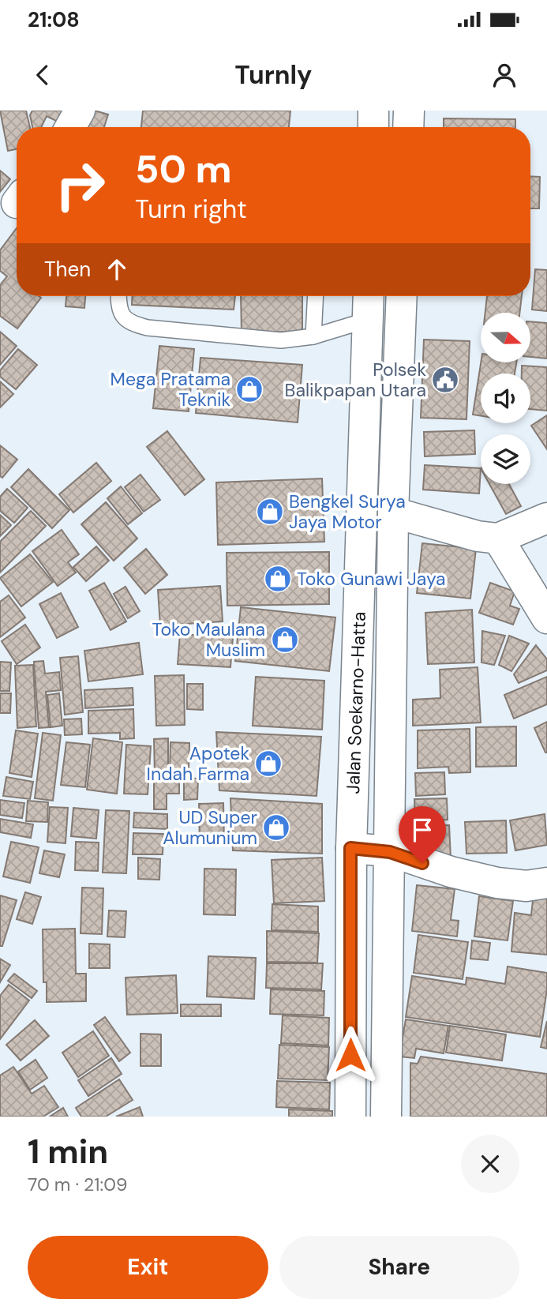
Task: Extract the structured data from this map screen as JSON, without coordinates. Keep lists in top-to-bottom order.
{
  "streets": {
    "main road": ["Jalan Soekarno-Hatta"]
  },
  "places": {
    "public building": ["Polsek Balikpapan Utara"],
    "shop": [
      "Mega Pratama Teknik",
      "Bengkel Surya Jaya Motor",
      "Toko Gunawi Jaya",
      "Toko Maulana Muslim",
      "Apotek Indah Farma",
      "UD Super Alumunium"
    ]
  },
  "north": "right",
  "page": {
    "status": "21:08",
    "header": "Turnly",
    "turn": ["50 m", "Turn right"],
    "then": "Then",
    "heading": ["1 min", "70 m · 21:09"],
    "buttons": ["Exit", "Share"]
  }
}
